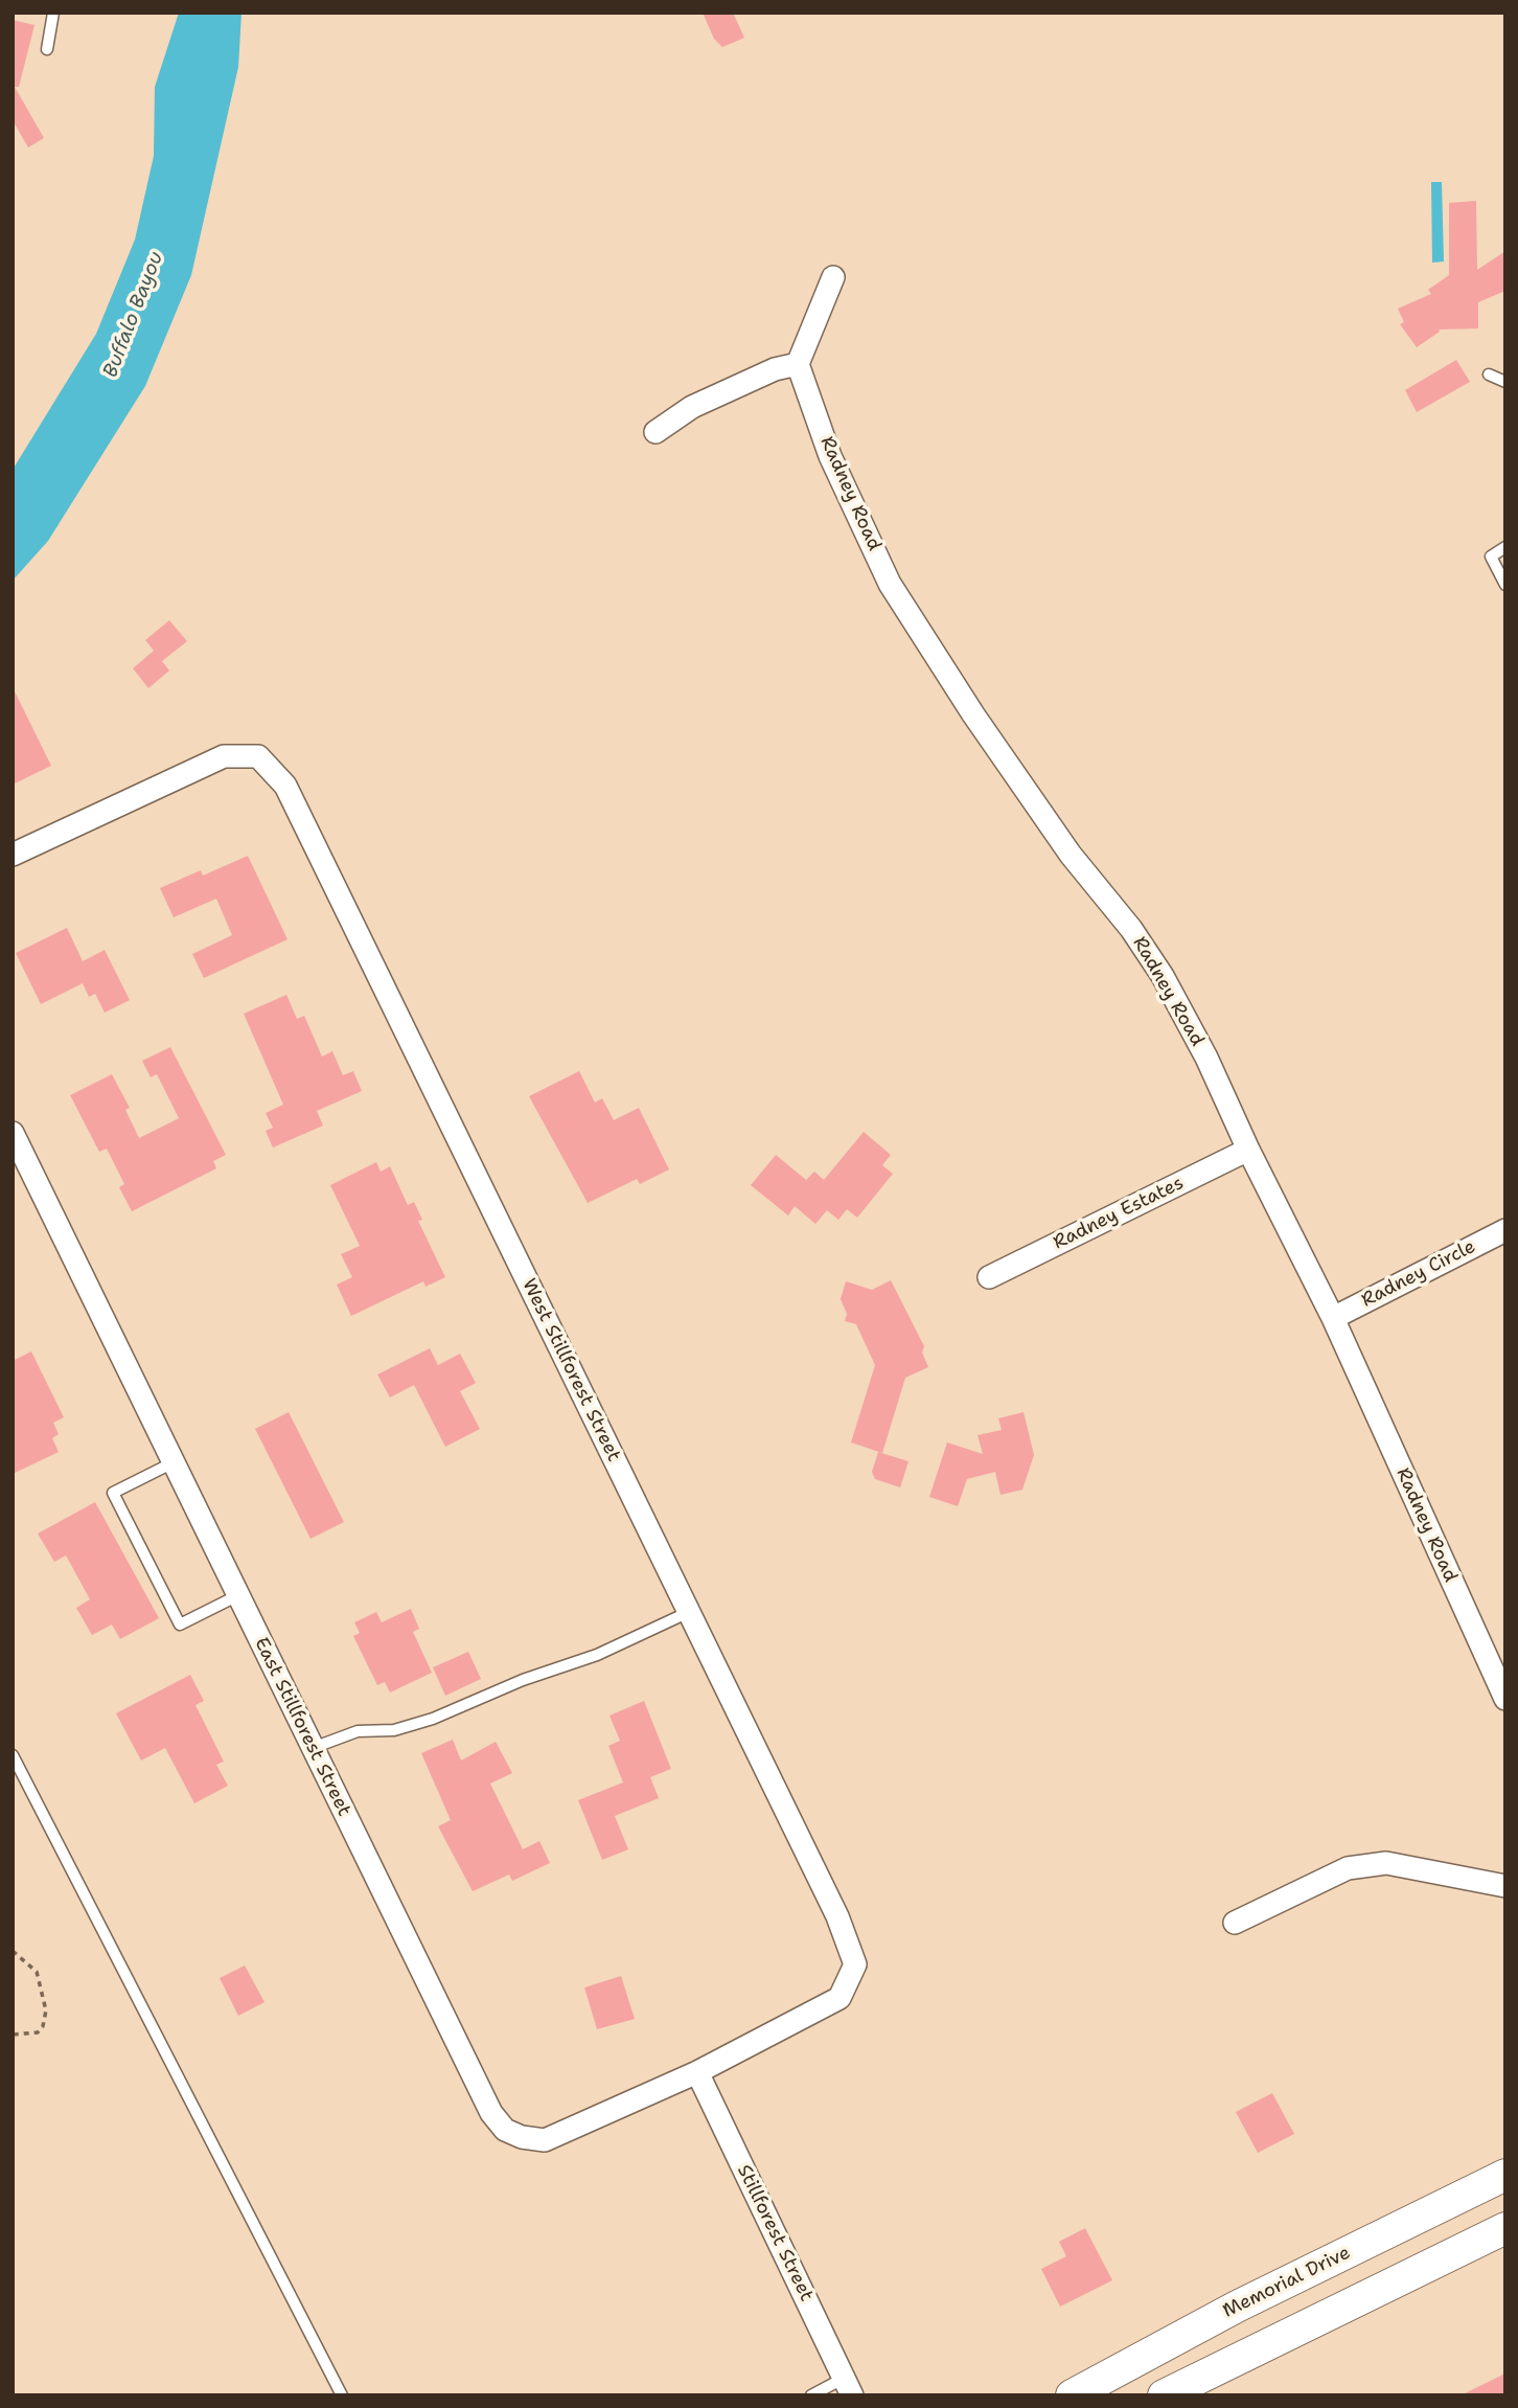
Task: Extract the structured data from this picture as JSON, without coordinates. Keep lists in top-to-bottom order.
{
  "streets": {
    "main road": ["Memorial Drive"],
    "street": [
      "Radney Road",
      "Radney Estates",
      "Radney Circle",
      "West Stillforest Street",
      "East Stillforest Street",
      "Stillforest Street"
    ]
  },
  "crossings": [
    ["Radney Road", "Radney Estates"],
    ["Radney Road", "Radney Circle"],
    ["West Stillforest Street", "East Stillforest Street"],
    ["West Stillforest Street", "Stillforest Street"],
    ["East Stillforest Street", "Stillforest Street"]
  ],
  "water": ["Buffalo Bayou"]
}
